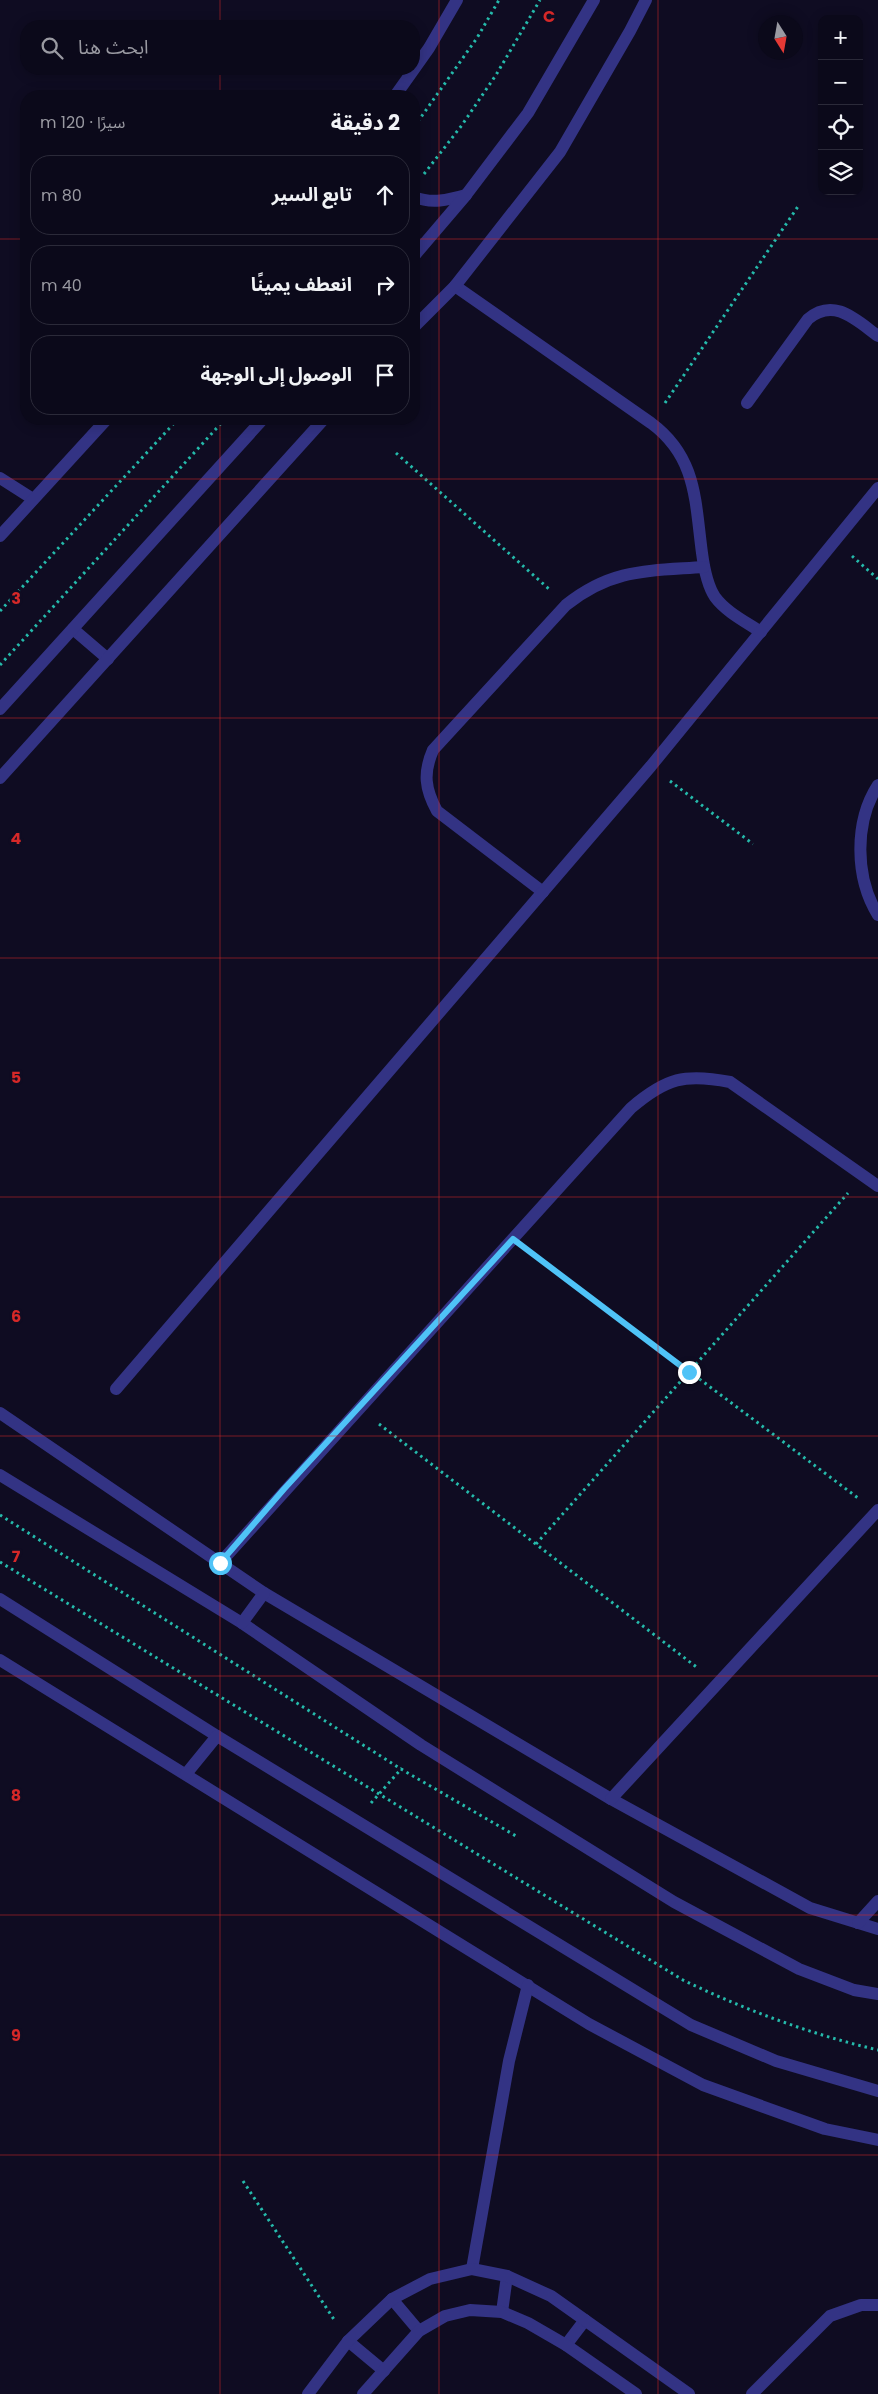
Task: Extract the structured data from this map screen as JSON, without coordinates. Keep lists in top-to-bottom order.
{
  "north": "bottom",
  "page": {
    "map_buttons": ["+", "−"],
    "search": "ابحث هنا",
    "heading": ["2 دقيقة", "سيرًا · 120 m"],
    "list": [
      ["تابع السير", "80 m"],
      ["انعطف يمينًا", "40 m"],
      "الوصول إلى الوجهة"
    ]
  },
  "grid": {
    "columns": ["C"],
    "rows": [
      "3",
      "4",
      "5",
      "6",
      "7",
      "8",
      "9"
    ]
  }
}
